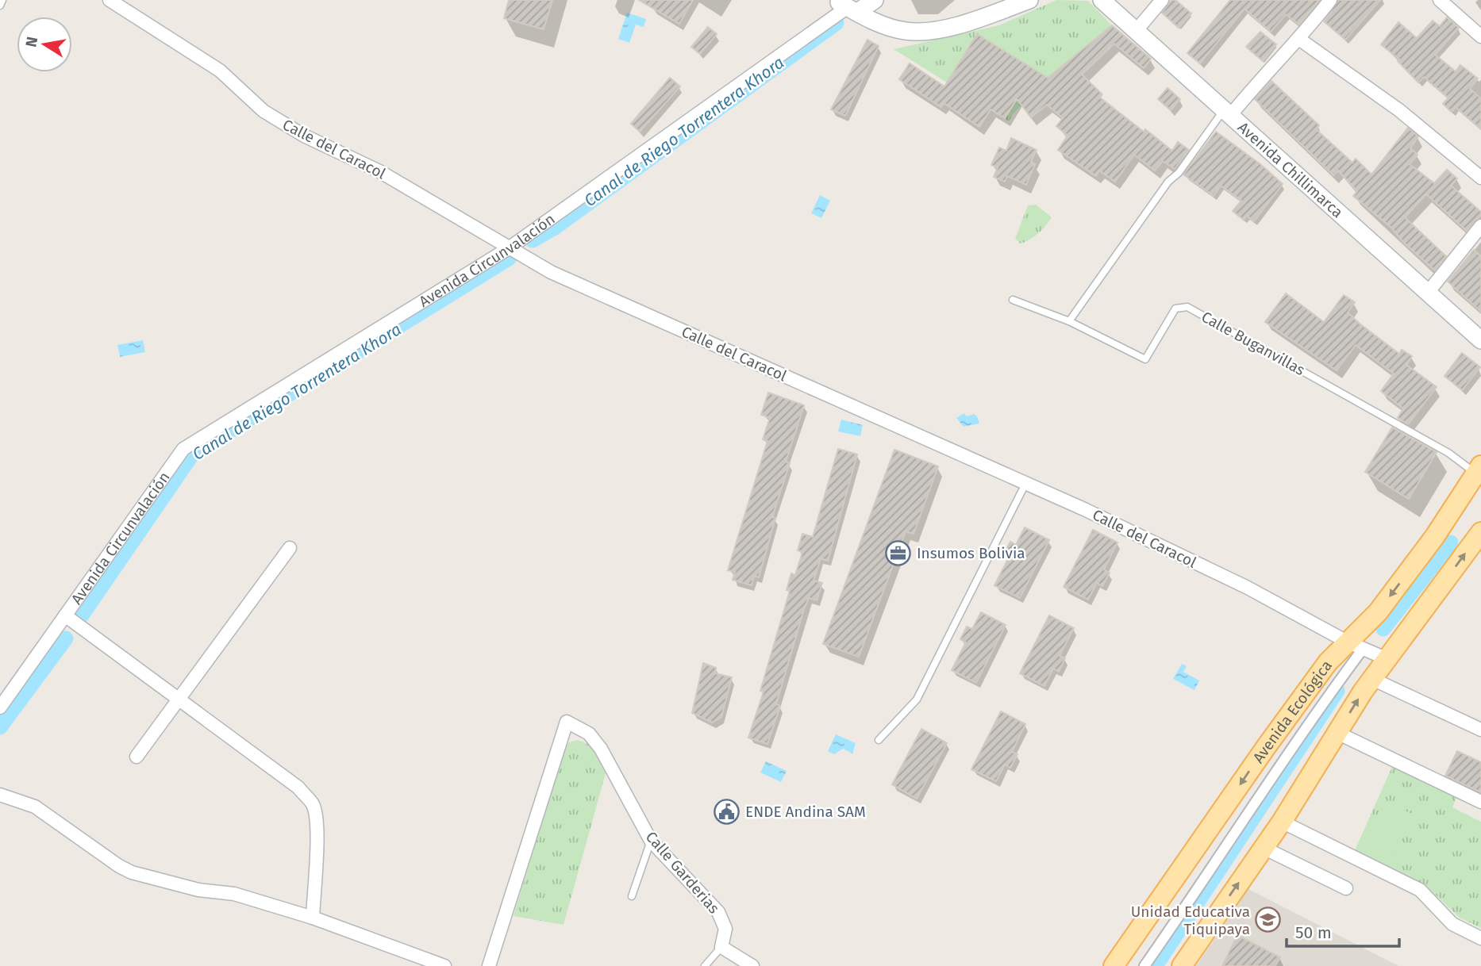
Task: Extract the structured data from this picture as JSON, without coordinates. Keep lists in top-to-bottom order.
{
  "streets": {
    "main road": ["Avenida Chillimarca", "Avenida Circunvalación", "Avenida Ecológica"],
    "street": ["Calle del Caracol", "Calle Garderias"],
    "lane": ["Calle Buganvillas"]
  },
  "crossings": [
    ["Calle del Caracol", "Avenida Circunvalación"],
    ["Calle del Caracol", "Avenida Ecológica"],
    ["Calle Buganvillas", "Avenida Ecológica"]
  ],
  "water": ["Canal de Riego Torrentera Khora"],
  "places": {
    "office": ["Insumos Bolivia"],
    "public building": ["ENDE Andina SAM"],
    "school or university": ["Unidad Educativa Tiquipaya"]
  },
  "scale_bar": "50 m",
  "north": "left"
}
